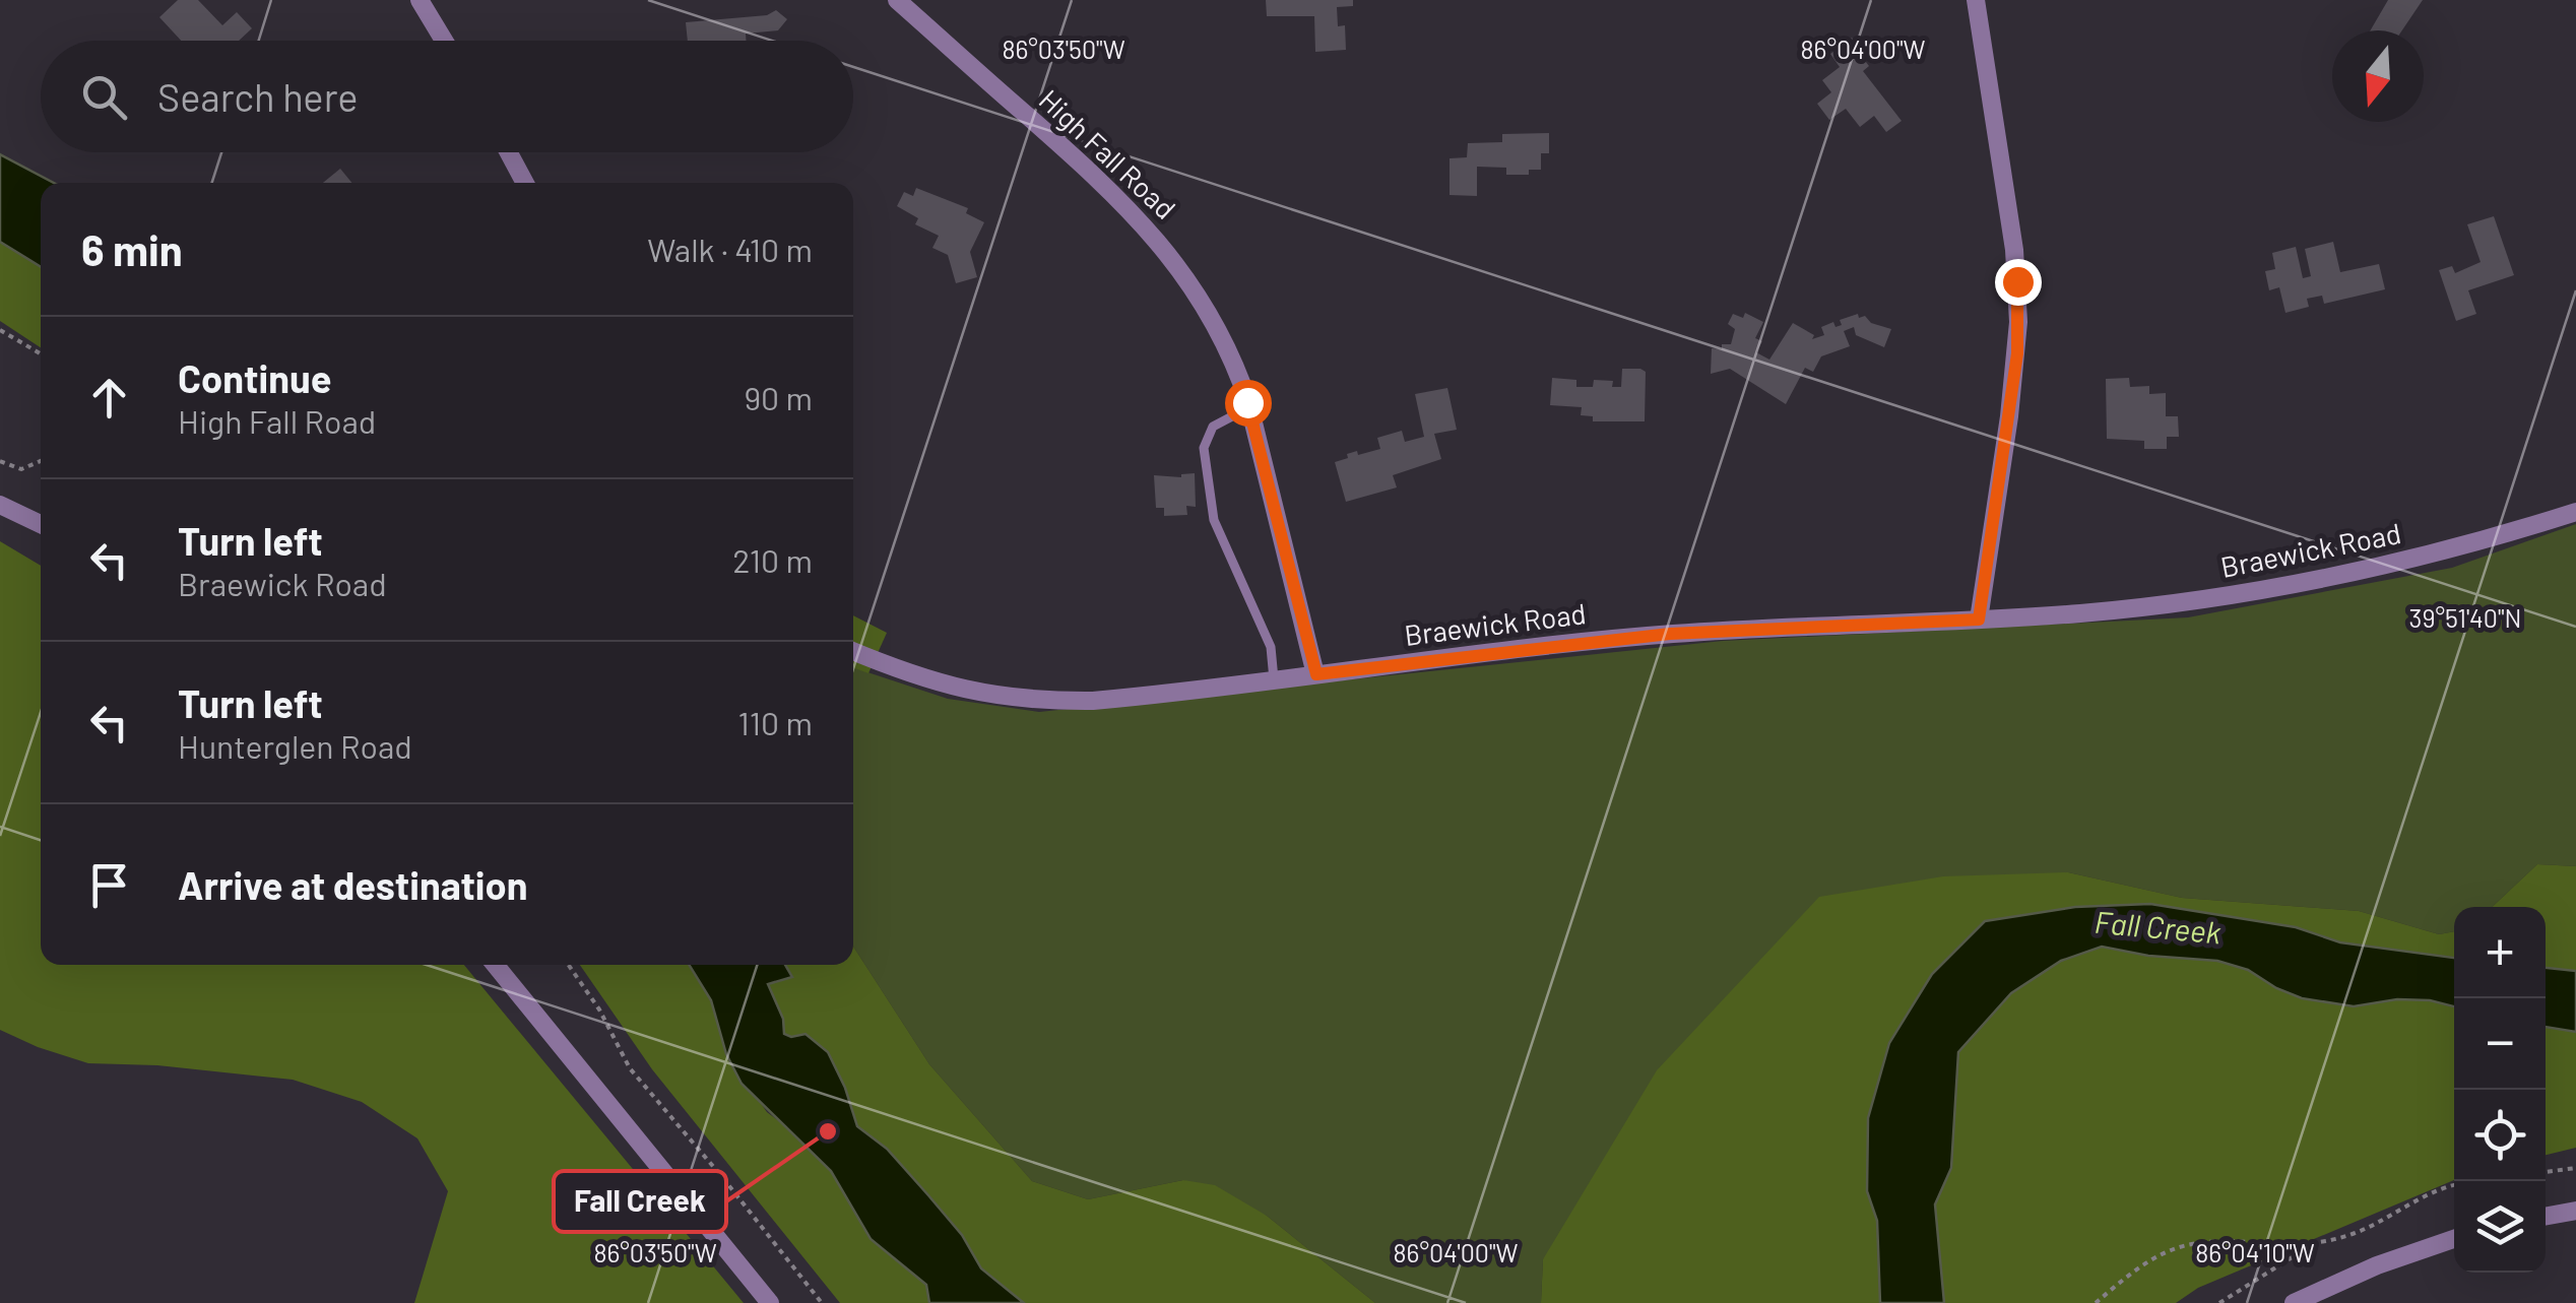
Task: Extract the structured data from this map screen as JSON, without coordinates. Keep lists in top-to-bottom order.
{
  "streets": {
    "street": ["High Fall Road", "Braewick Road"]
  },
  "crossings": [
    ["High Fall Road", "Braewick Road"]
  ],
  "water": ["Fall Creek"],
  "places": ["Fall Creek"],
  "north": "bottom",
  "page": {
    "search": "Search here",
    "heading": ["6 min", "Walk · 410 m"],
    "list": [
      ["Continue", "High Fall Road", "90 m"],
      ["Turn left", "Braewick Road", "210 m"],
      ["Turn left", "Hunterglen Road", "110 m"],
      "Arrive at destination"
    ],
    "map_buttons": ["+", "−"]
  },
  "coordinates": [
    "86°03'50\"W",
    "86°04'00\"W",
    "39°51'40\"N",
    "86°04'10\"W"
  ]
}
